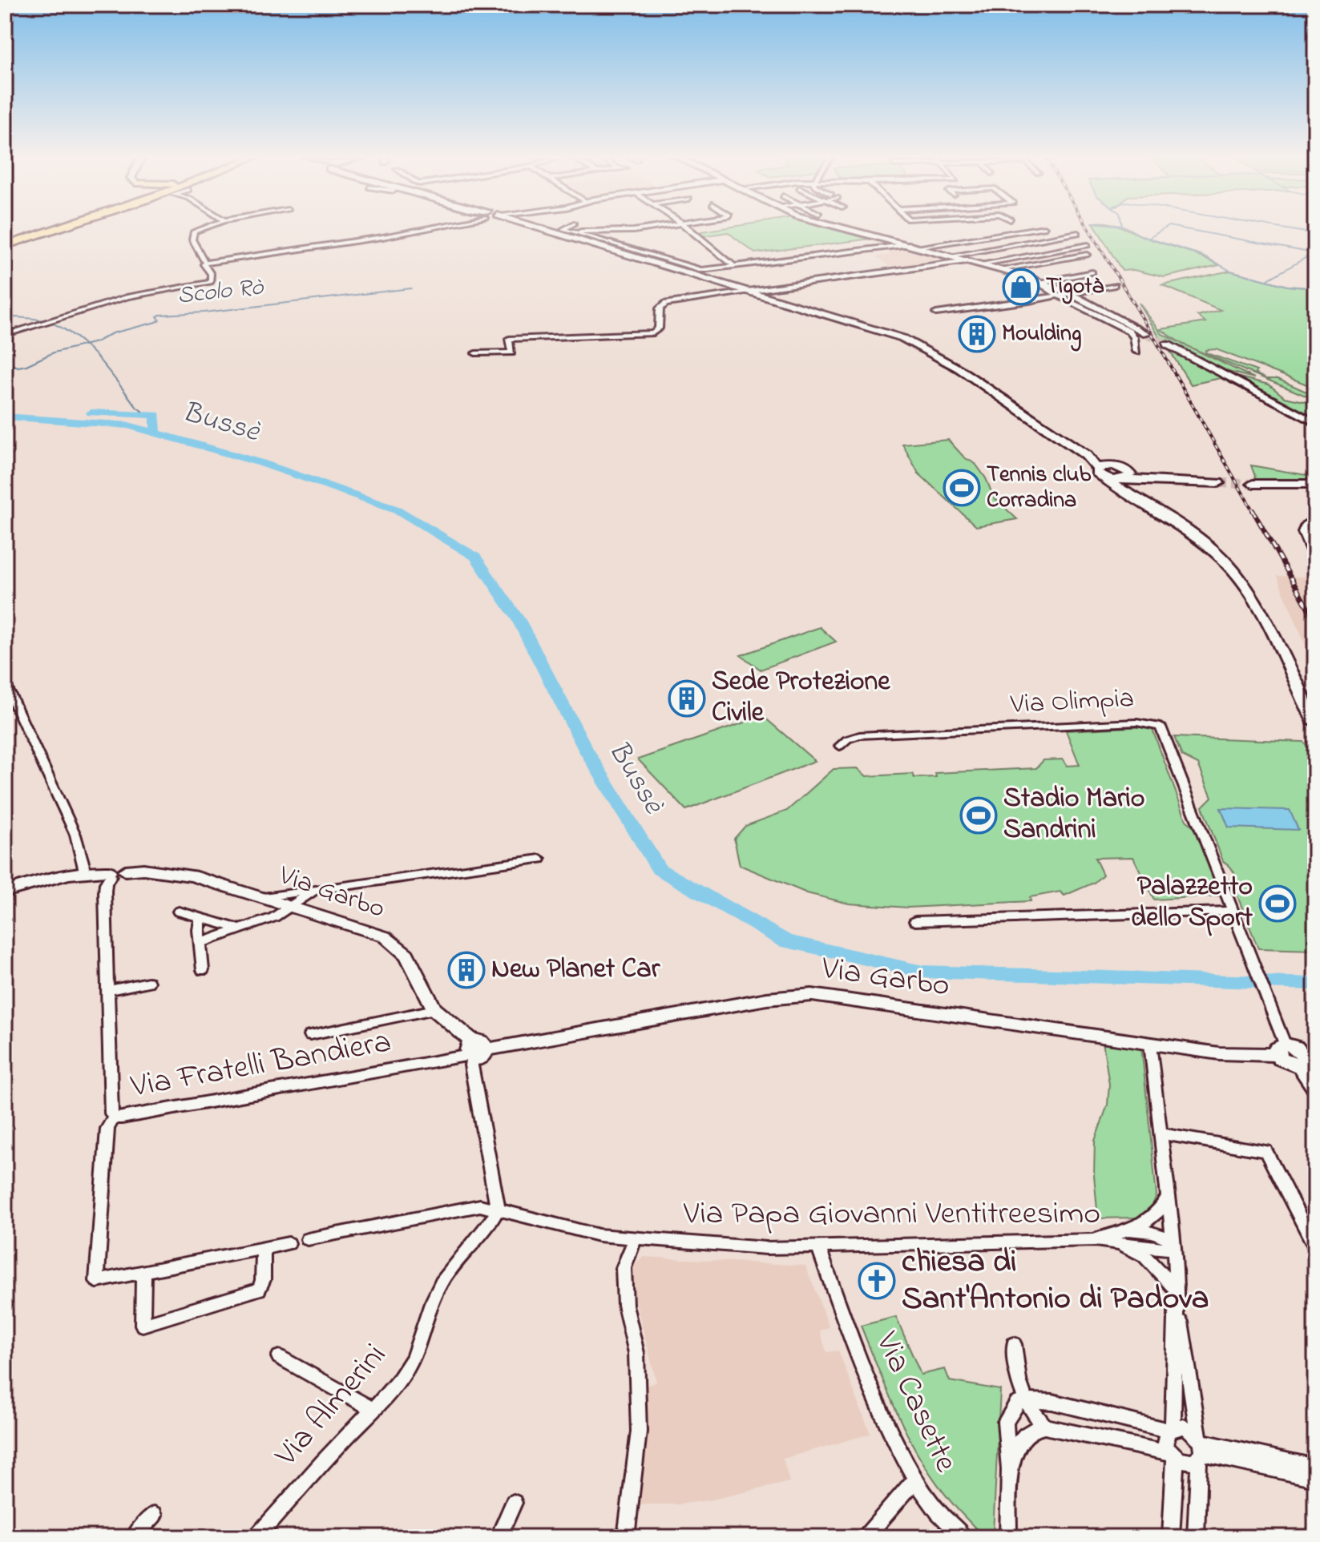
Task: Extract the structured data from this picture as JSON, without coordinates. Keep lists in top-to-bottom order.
{
  "streets": {
    "street": [
      "Via Olimpia",
      "Via Garbo",
      "Via Fratelli Bandiera",
      "Via Papa Giovanni Ventitreesimo",
      "Via Casette",
      "Via Almerini"
    ]
  },
  "crossings": [
    ["Via Olimpia", "Via Garbo"],
    ["Via Garbo", "Via Fratelli Bandiera"],
    ["Via Papa Giovanni Ventitreesimo", "Via Casette"],
    ["Via Papa Giovanni Ventitreesimo", "Via Almerini"]
  ],
  "water": ["Scolo Rò", "Bussè"],
  "places": {
    "shop": ["Tigotà"],
    "building": ["Moulding", "Sede Protezione Civile", "New Planet Car"],
    "sports": ["Tennis club Corradina", "Stadio Mario Sandrini", "Palazzetto dello Sport"],
    "church": ["chiesa di Sant'Antonio di Padova"]
  }
}
